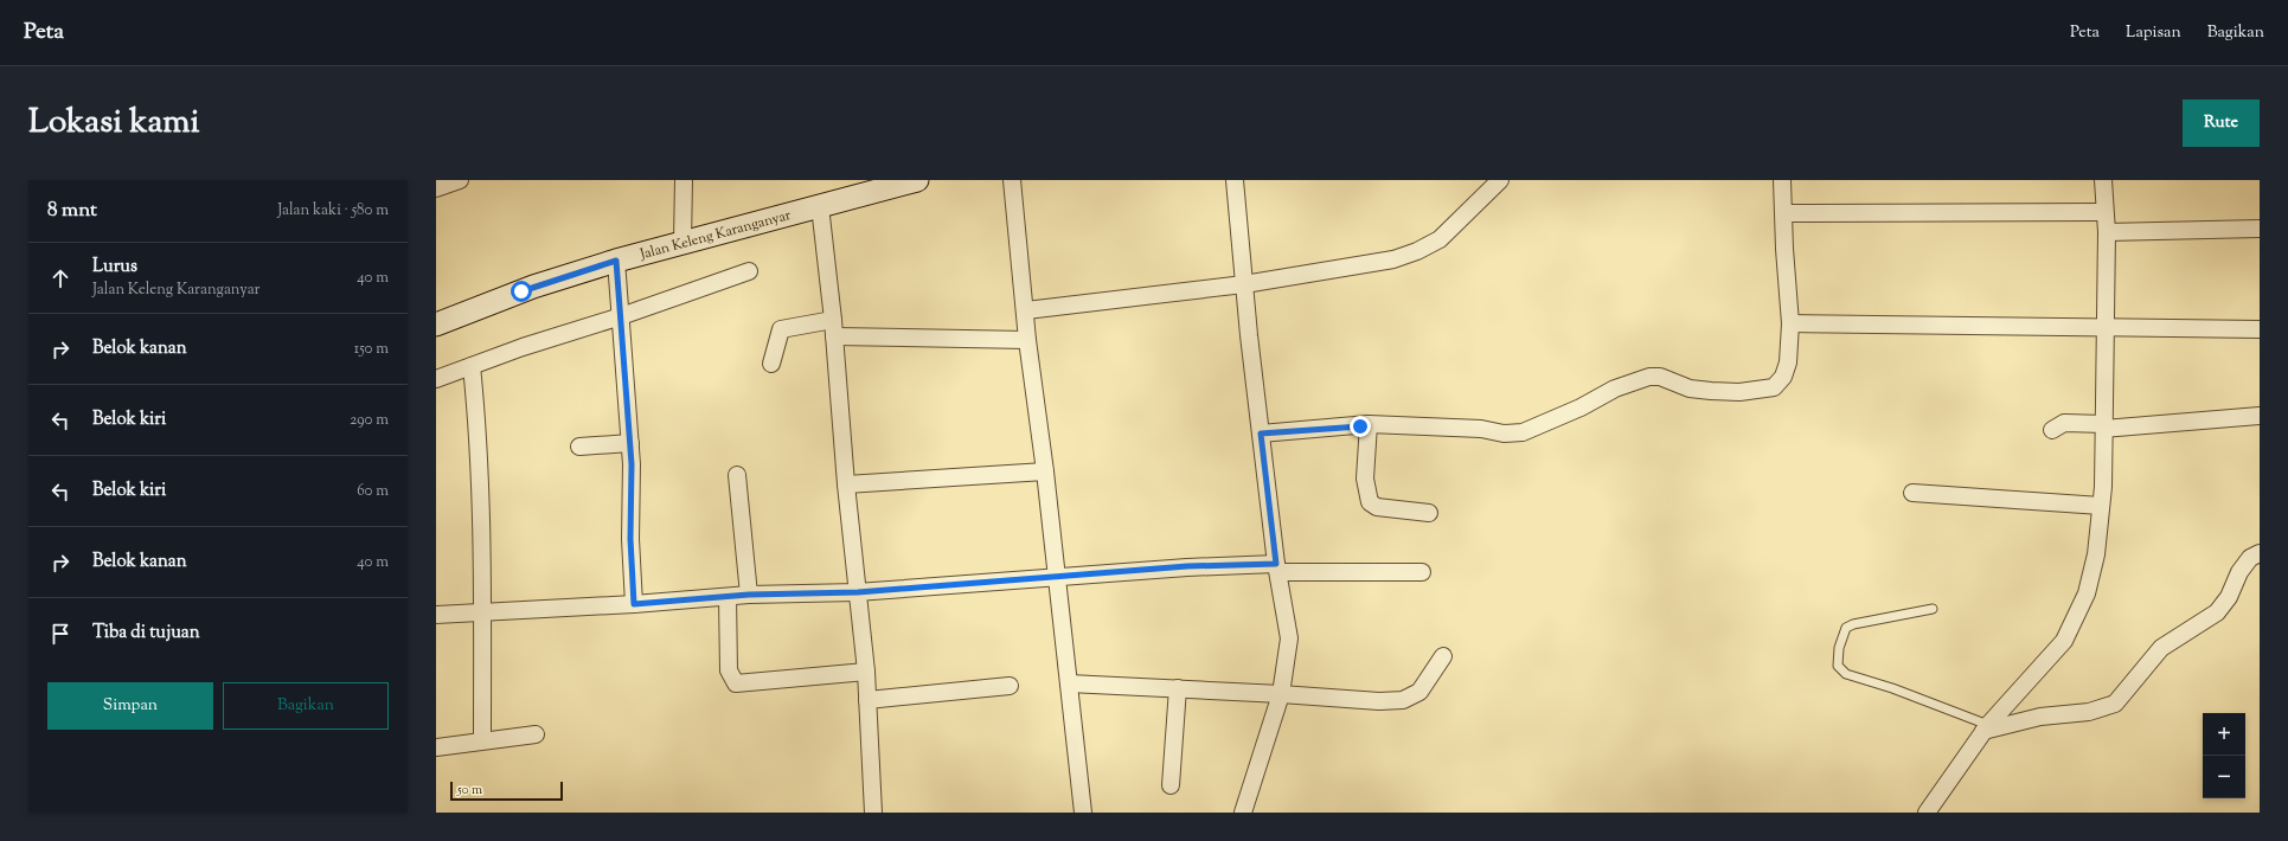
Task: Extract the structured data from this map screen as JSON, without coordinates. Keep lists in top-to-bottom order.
{
  "streets": {
    "main road": ["Jalan Keleng Karanganyar"]
  },
  "scale_bar": "50 m",
  "page": {
    "header": "Peta",
    "nav": ["Peta", "Lapisan", "Bagikan"],
    "title": "Lokasi kami",
    "buttons": [
      "Rute",
      ["Simpan", "Bagikan"]
    ],
    "heading": ["8 mnt", "Jalan kaki · 580 m"],
    "list": [
      ["Lurus", "Jalan Keleng Karanganyar", "40 m"],
      ["Belok kanan", "150 m"],
      ["Belok kiri", "290 m"],
      ["Belok kiri", "60 m"],
      ["Belok kanan", "40 m"],
      "Tiba di tujuan"
    ],
    "map_buttons": ["+", "−"],
    "scale": "50 m"
  }
}
